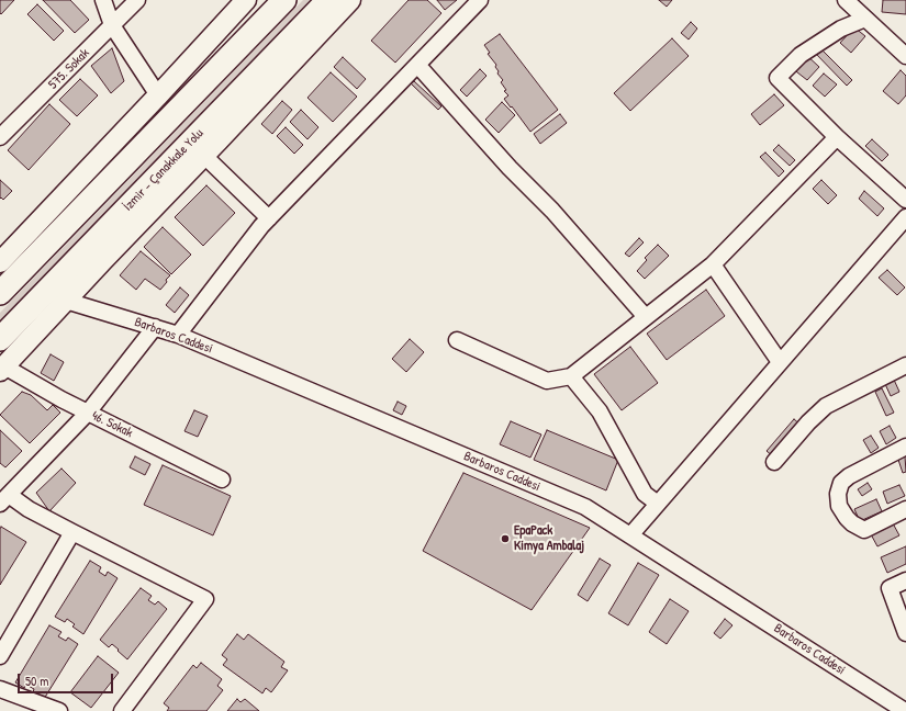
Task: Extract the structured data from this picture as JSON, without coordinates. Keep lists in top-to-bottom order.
{
  "streets": {
    "highway": ["İzmir - Çanakkale Yolu"],
    "street": ["575. Sokak", "Barbaros Caddesi", "46. Sokak"]
  },
  "places": ["EpaPack Kimya Ambalaj"],
  "scale_bar": "50 m"
}
